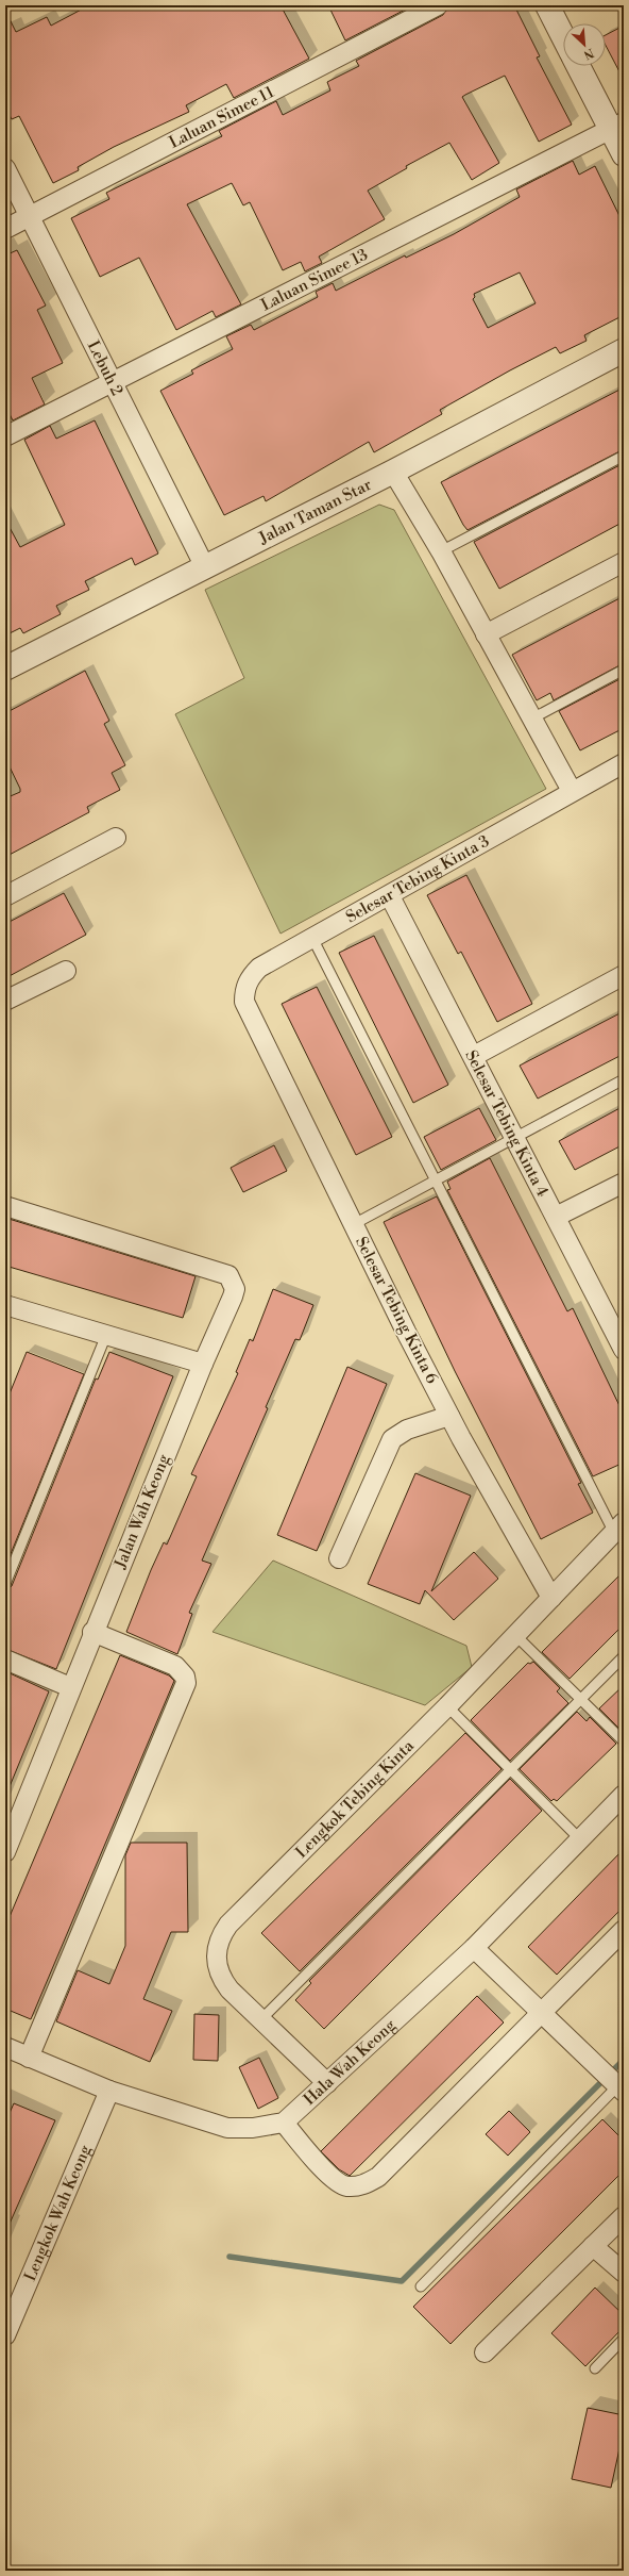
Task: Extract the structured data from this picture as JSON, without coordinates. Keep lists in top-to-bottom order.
{
  "streets": {
    "street": [
      "Laluan Simee 11",
      "Laluan Simee 13",
      "Lebuh 2",
      "Jalan Taman Star",
      "Selesar Tebing Kinta 3",
      "Selesar Tebing Kinta 4",
      "Selesar Tebing Kinta 6",
      "Jalan Wah Keong",
      "Lengkok Tebing Kinta",
      "Hala Wah Keong",
      "Lengkok Wah Keong"
    ]
  },
  "crossings": [
    ["Laluan Simee 11", "Lebuh 2"],
    ["Laluan Simee 13", "Lebuh 2"],
    ["Lebuh 2", "Jalan Taman Star"],
    ["Selesar Tebing Kinta 3", "Selesar Tebing Kinta 4"],
    ["Selesar Tebing Kinta 3", "Selesar Tebing Kinta 6"],
    ["Selesar Tebing Kinta 6", "Lengkok Tebing Kinta"],
    ["Lengkok Tebing Kinta", "Hala Wah Keong"]
  ],
  "north": "bottom right"
}
